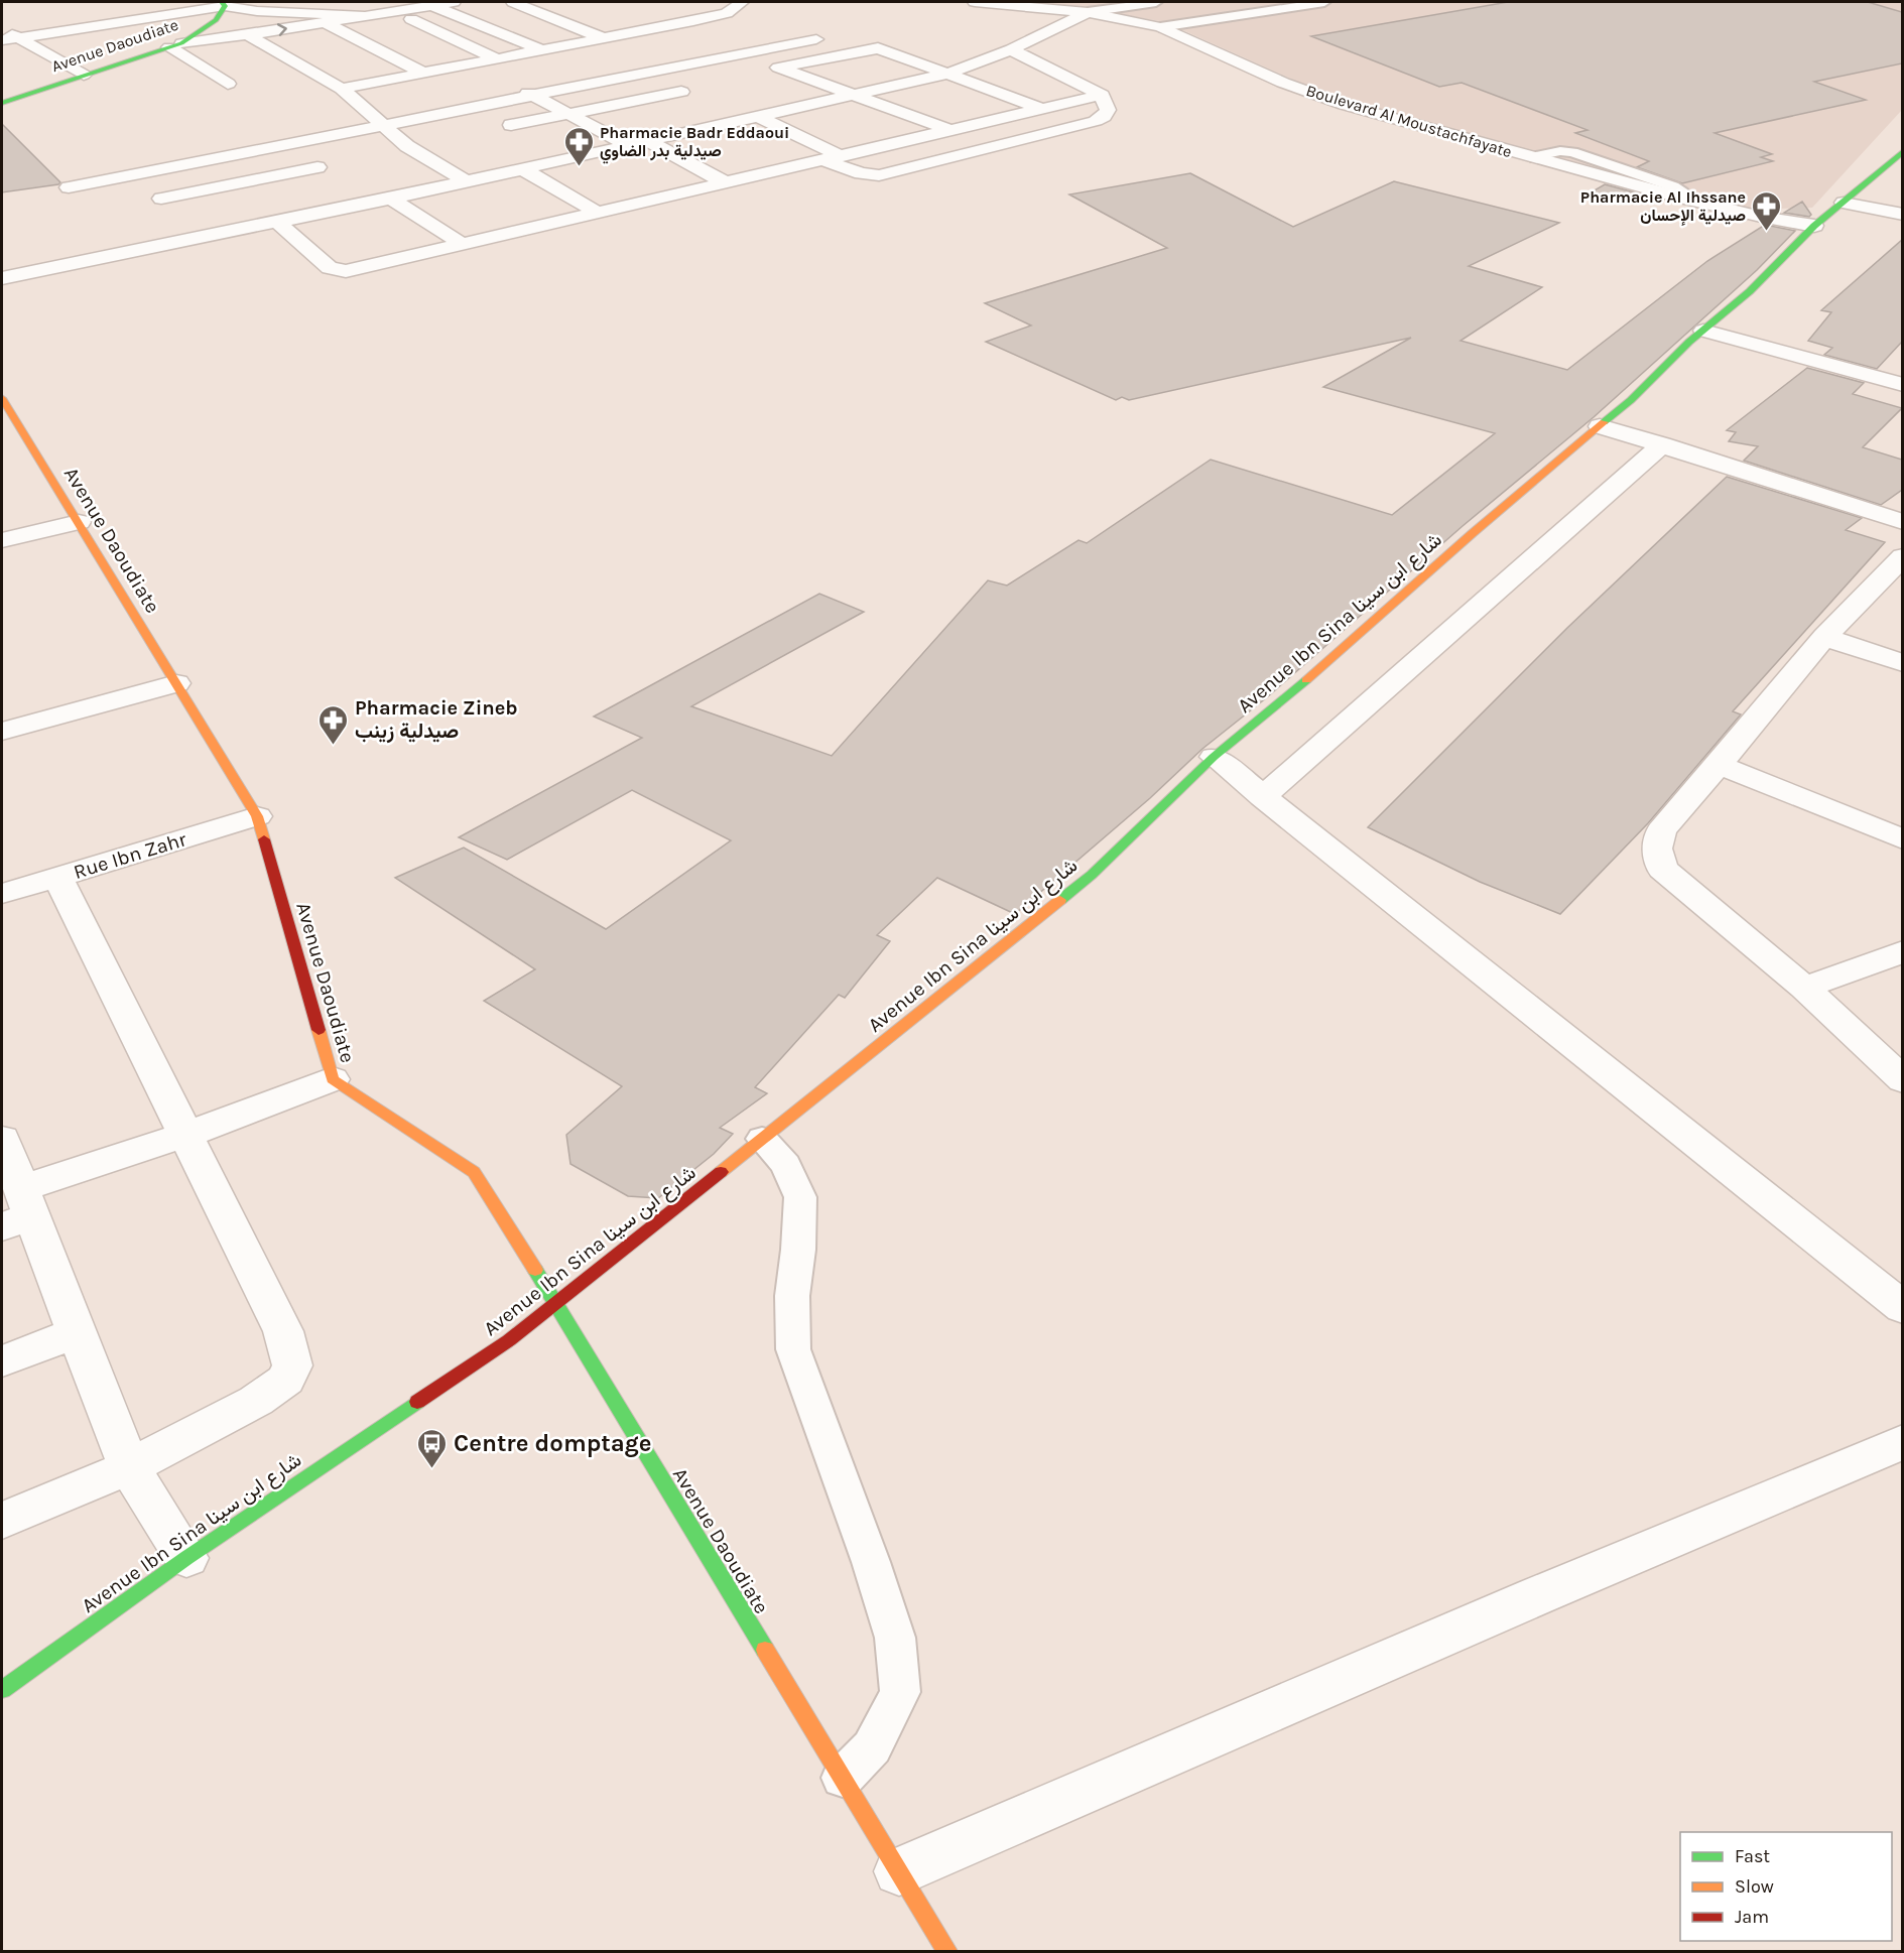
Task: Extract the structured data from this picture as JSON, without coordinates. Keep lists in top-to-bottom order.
{
  "streets": {
    "street": [
      "Avenue Daoudiate",
      "Boulevard Al Moustachfayate",
      "Avenue Ibn Sina شارع ابن سينا",
      "Rue Ibn Zahr"
    ]
  },
  "crossings": [
    ["Avenue Daoudiate", "Avenue Ibn Sina شارع ابن سينا"],
    ["Avenue Daoudiate", "Rue Ibn Zahr"],
    ["Boulevard Al Moustachfayate", "Avenue Ibn Sina شارع ابن سينا"]
  ],
  "places": {
    "pharmacy": ["Pharmacie Badr Eddaoui صيدلية بدر الضاوي", "Pharmacie Al Ihssane صيدلية الإحسان", "Pharmacie Zineb صيدلية زينب"],
    "bus stop": ["Centre domptage"]
  },
  "legend": ["Fast", "Slow", "Jam"]
}
